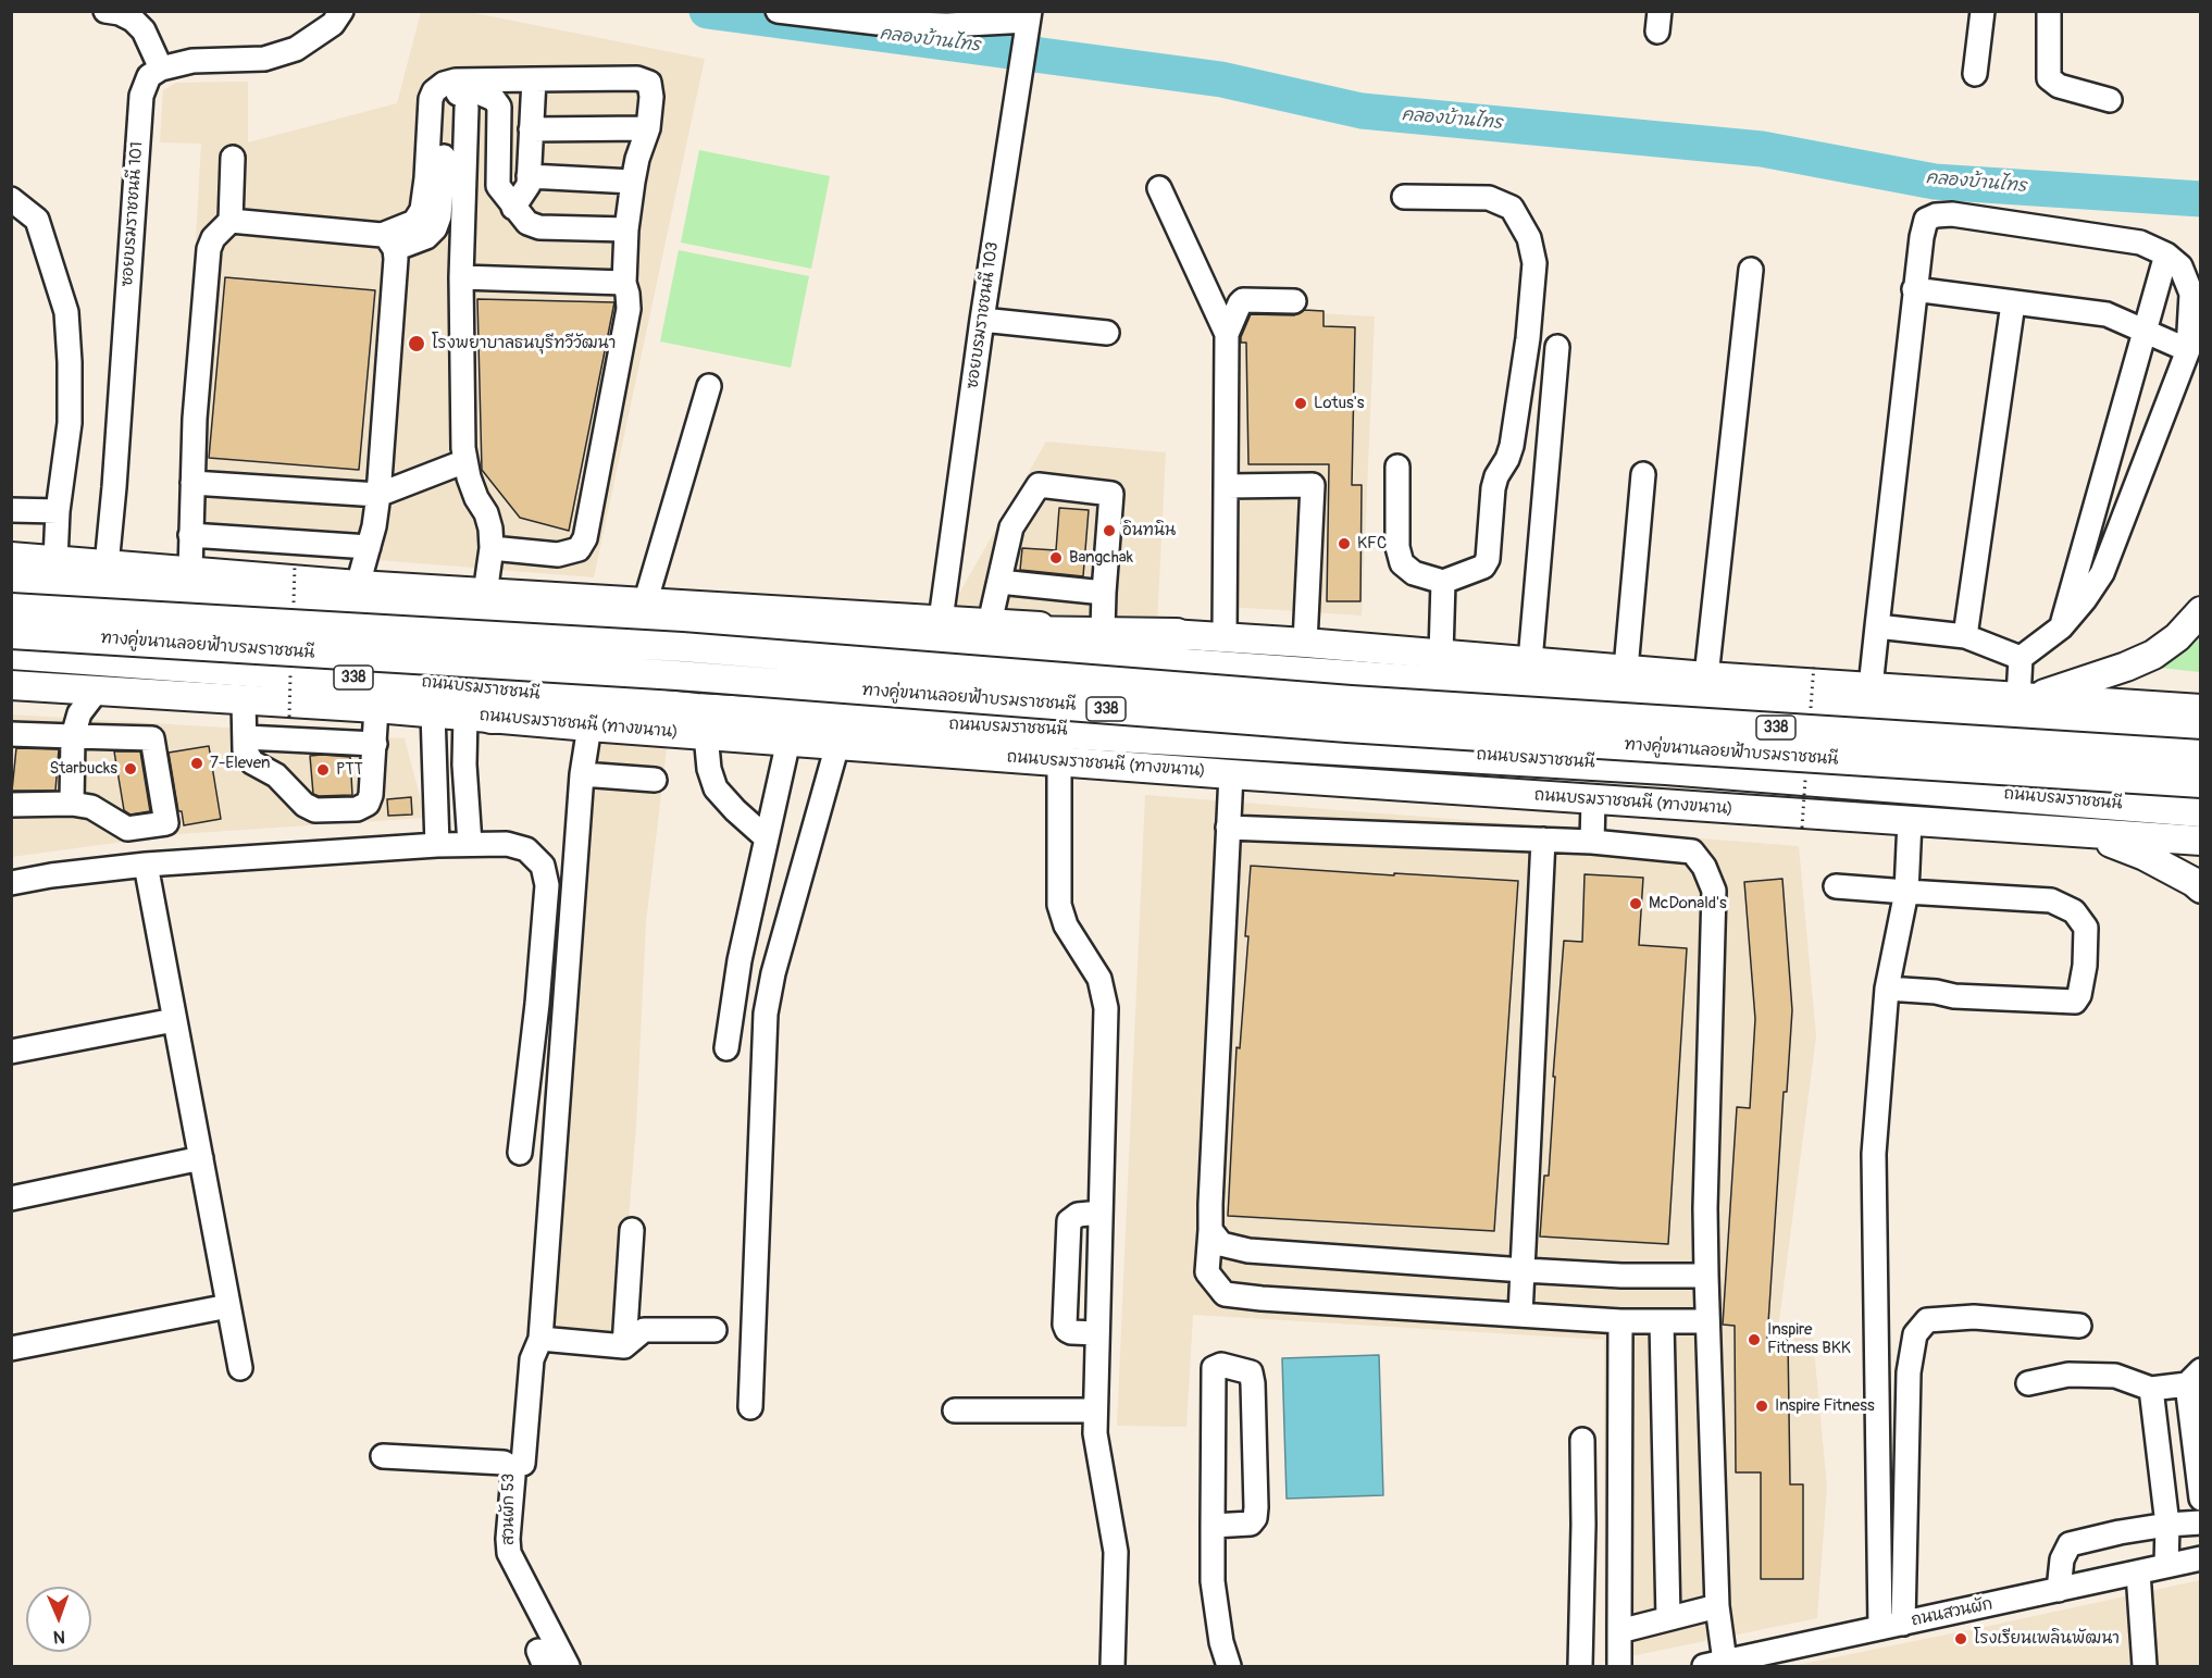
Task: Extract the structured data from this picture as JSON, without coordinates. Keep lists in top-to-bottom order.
{
  "streets": {
    "highway": ["338", "ถนนบรมราชชนนี"],
    "main road": ["ทางคู่ขนานลอยฟ้าบรมราชชนนี", "ถนนบรมราชชนนี (ทางขนาน)"],
    "street": [
      "ซอยบรมราชชนนี 101",
      "ซอยบรมราชชนนี 103",
      "สวนผัก 53",
      "ถนนสวนผัก"
    ]
  },
  "crossings": [
    ["ถนนบรมราชชนนี", "ถนนบรมราชชนนี (ทางขนาน)"]
  ],
  "water": ["คลองบ้านไทร"],
  "places": [
    "โรงพยาบาลธนบุรีทวีวัฒนา",
    "Lotus's",
    "อินทนิน",
    "KFC",
    "Bangchak",
    "7-Eleven",
    "Starbucks",
    "PTT",
    "McDonald's",
    "Inspire Fitness BKK",
    "Inspire Fitness",
    "โรงเรียนเพลินพัฒนา"
  ],
  "north": "bottom"
}
